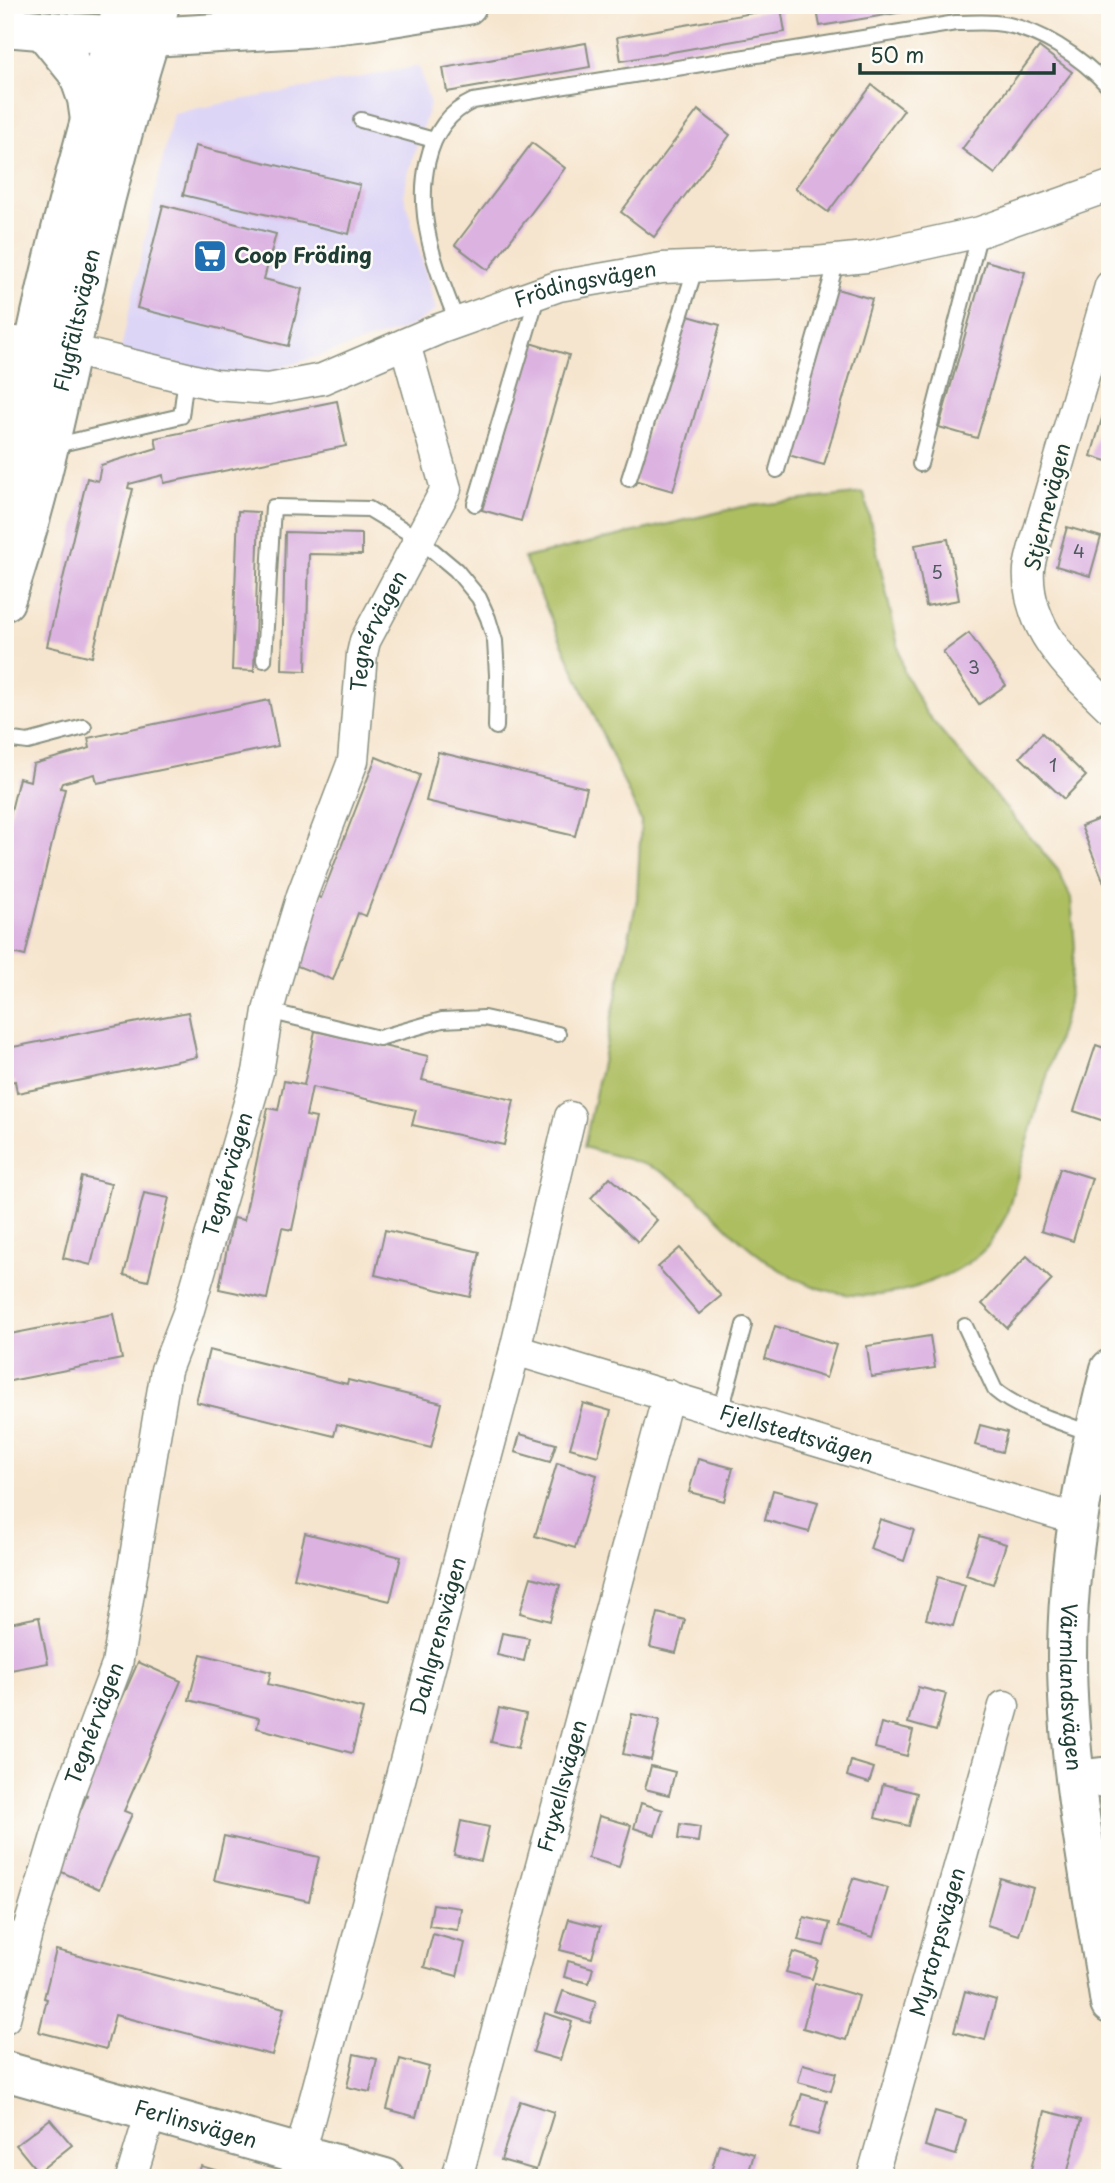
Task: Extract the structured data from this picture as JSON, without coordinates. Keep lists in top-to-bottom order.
{
  "streets": {
    "street": [
      "Frödingsvägen",
      "Flygfältsvägen",
      "Stjernevägen",
      "Tegnérvägen",
      "Fjellstedtsvägen",
      "Dahlgrensvägen",
      "Värmlandsvägen",
      "Fryxellsvägen",
      "Myrtorpsvägen",
      "Ferlinsvägen"
    ]
  },
  "crossings": [
    ["Frödingsvägen", "Flygfältsvägen"],
    ["Frödingsvägen", "Tegnérvägen"],
    ["Fjellstedtsvägen", "Dahlgrensvägen"],
    ["Fjellstedtsvägen", "Värmlandsvägen"],
    ["Fjellstedtsvägen", "Fryxellsvägen"],
    ["Dahlgrensvägen", "Ferlinsvägen"]
  ],
  "places": {
    "supermarket": ["Coop Fröding"]
  },
  "house_numbers": [
    "4",
    "5",
    "3",
    "1"
  ],
  "scale_bar": "50 m"
}
